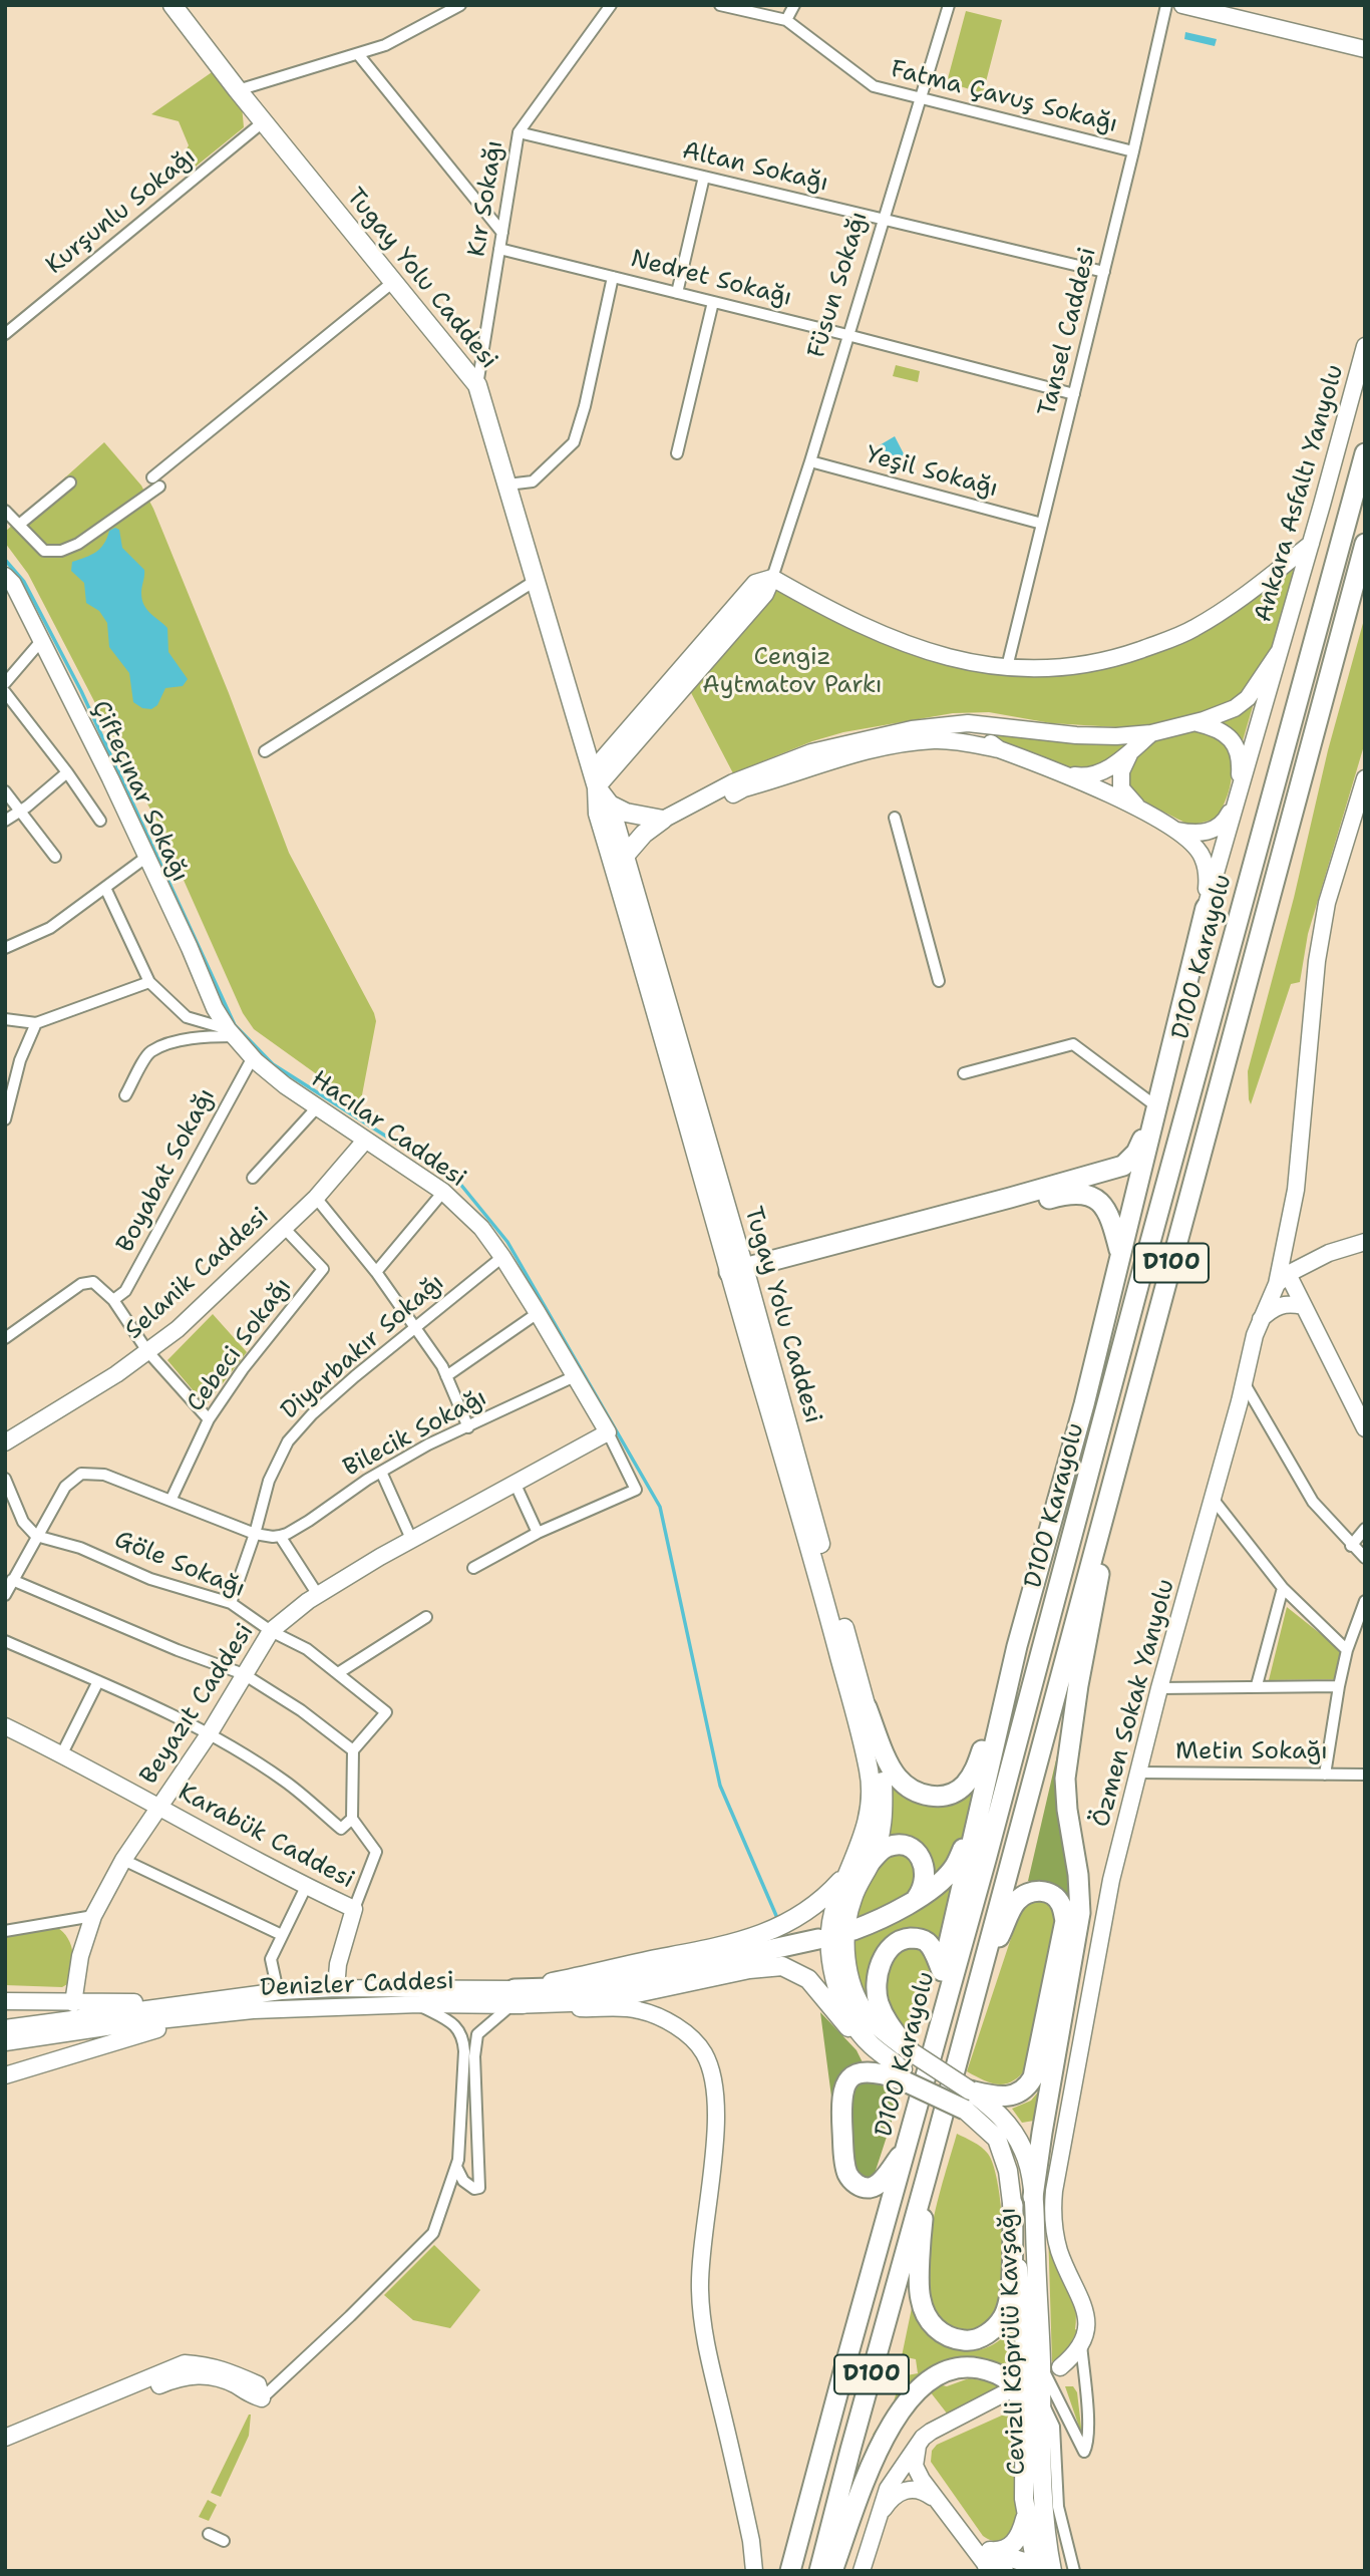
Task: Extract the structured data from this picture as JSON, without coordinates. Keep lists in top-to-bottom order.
{
  "streets": {
    "highway": ["D100 Karayolu", "D100"],
    "main road": ["Tugay Yolu Caddesi", "Cevizli Köprülü Kavşağı"],
    "street": [
      "Fatma Çavuş Sokağı",
      "Altan Sokağı",
      "Kır Sokağı",
      "Kurşunlu Sokağı",
      "Nedret Sokağı",
      "Füsun Sokağı",
      "Tansel Caddesi",
      "Yeşil Sokağı",
      "Ankara Asfaltı Yanyolu",
      "Çifteçınar Sokağı",
      "Hacılar Caddesi",
      "Boyabat Sokağı",
      "Selanik Caddesi",
      "Cebeci Sokağı",
      "Diyarbakır Sokağı",
      "Bilecik Sokağı",
      "Göle Sokağı",
      "Özmen Sokak Yanyolu",
      "Beyazıt Caddesi",
      "Metin Sokağı",
      "Karabük Caddesi",
      "Denizler Caddesi"
    ]
  },
  "crossings": [
    ["Fatma Çavuş Sokağı", "Füsun Sokağı"],
    ["Fatma Çavuş Sokağı", "Tansel Caddesi"],
    ["Altan Sokağı", "Kır Sokağı"],
    ["Altan Sokağı", "Füsun Sokağı"],
    ["Altan Sokağı", "Tansel Caddesi"],
    ["Kır Sokağı", "Tugay Yolu Caddesi"],
    ["Kır Sokağı", "Nedret Sokağı"],
    ["Kurşunlu Sokağı", "Tugay Yolu Caddesi"],
    ["Nedret Sokağı", "Füsun Sokağı"],
    ["Nedret Sokağı", "Tansel Caddesi"],
    ["Füsun Sokağı", "Yeşil Sokağı"],
    ["Tansel Caddesi", "Yeşil Sokağı"],
    ["Çifteçınar Sokağı", "Hacılar Caddesi"],
    ["Hacılar Caddesi", "Boyabat Sokağı"],
    ["Hacılar Caddesi", "Selanik Caddesi"],
    ["Hacılar Caddesi", "Diyarbakır Sokağı"],
    ["Hacılar Caddesi", "Bilecik Sokağı"],
    ["Hacılar Caddesi", "Beyazıt Caddesi"],
    ["Selanik Caddesi", "Cebeci Sokağı"],
    ["Diyarbakır Sokağı", "Göle Sokağı"],
    ["Göle Sokağı", "Beyazıt Caddesi"],
    ["Özmen Sokak Yanyolu", "Metin Sokağı"],
    ["Beyazıt Caddesi", "Karabük Caddesi"],
    ["Beyazıt Caddesi", "Denizler Caddesi"]
  ],
  "parks": ["Cengiz Aytmatov Parkı"]
}
